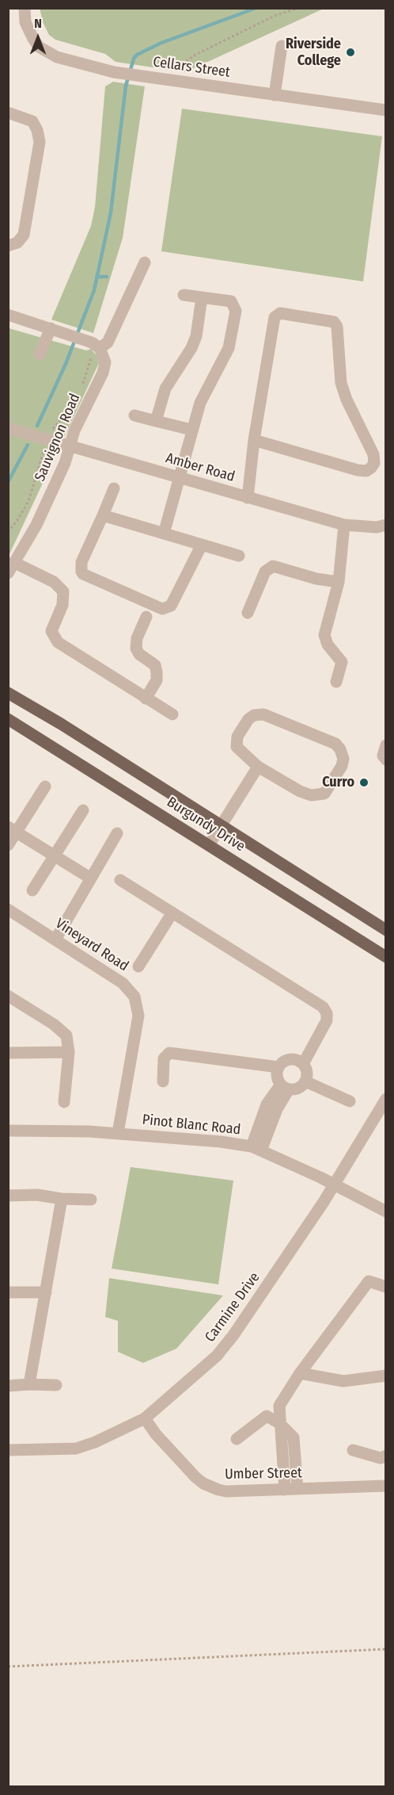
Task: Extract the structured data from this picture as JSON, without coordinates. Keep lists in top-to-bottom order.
{
  "streets": {
    "main road": ["Burgundy Drive"],
    "street": [
      "Cellars Street",
      "Sauvignon Road",
      "Amber Road",
      "Vineyard Road",
      "Pinot Blanc Road",
      "Carmine Drive",
      "Umber Street"
    ]
  },
  "crossings": [
    ["Sauvignon Road", "Amber Road"],
    ["Vineyard Road", "Pinot Blanc Road"],
    ["Pinot Blanc Road", "Carmine Drive"],
    ["Carmine Drive", "Umber Street"]
  ],
  "places": ["Riverside College", "Curro"],
  "north": "top"
}
